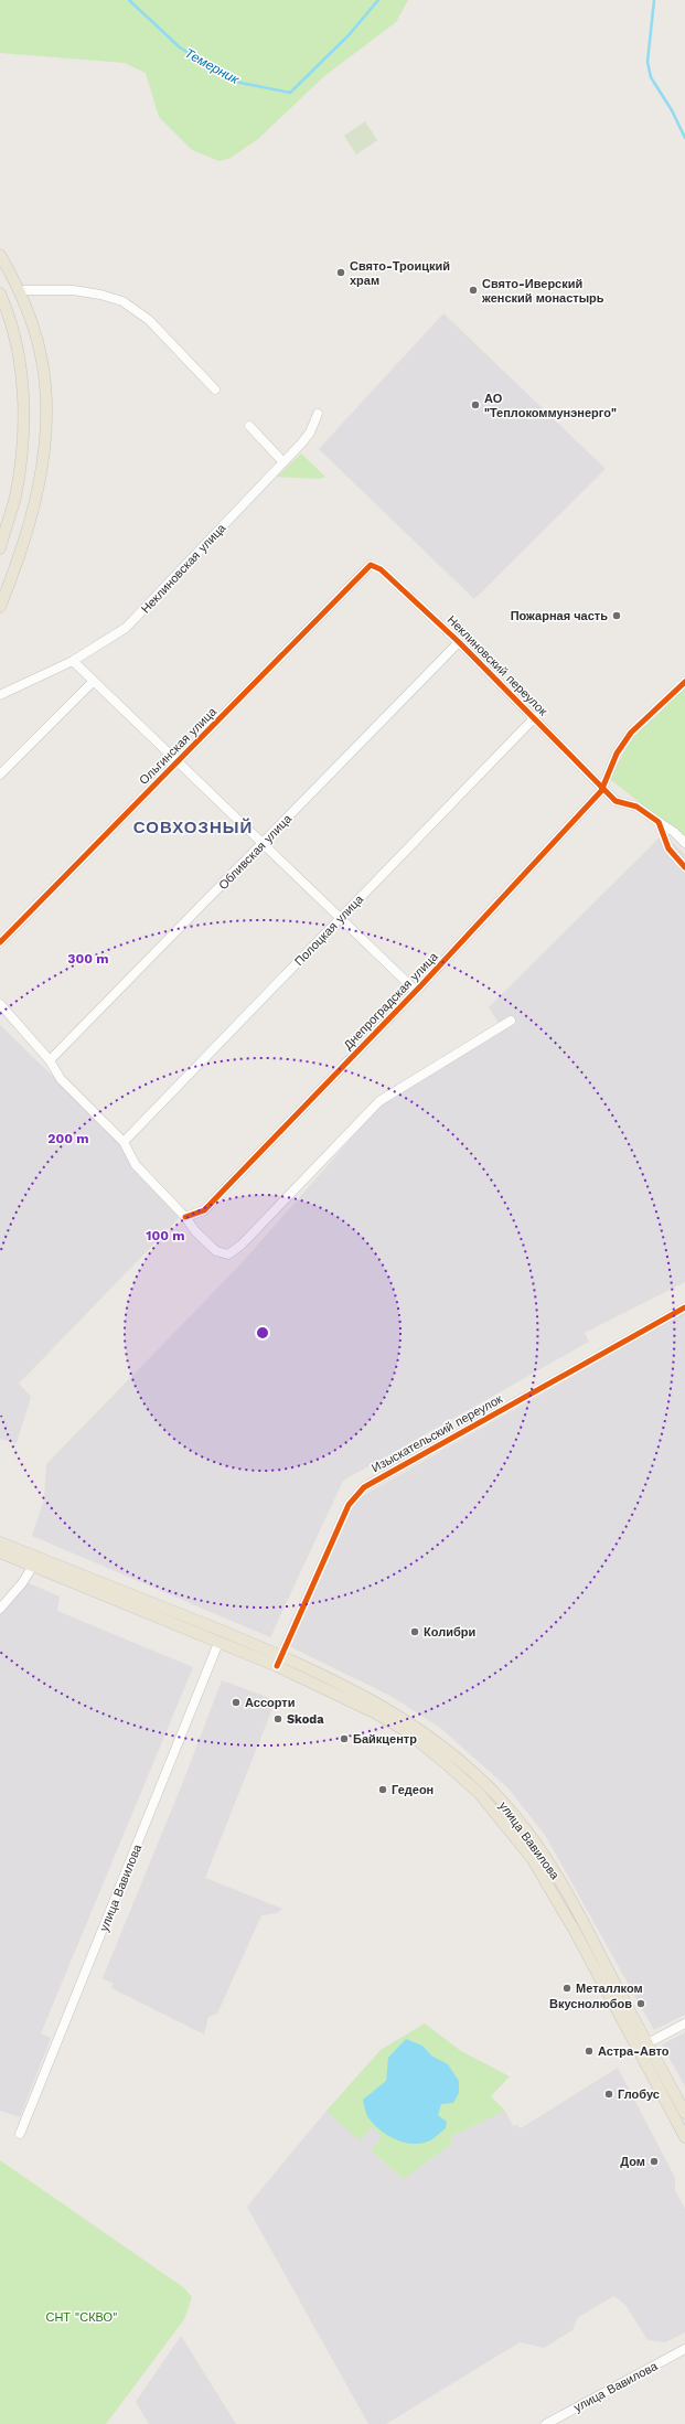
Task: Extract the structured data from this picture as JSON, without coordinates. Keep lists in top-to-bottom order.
{
  "streets": {
    "main road": ["улица Вавилова"],
    "street": [
      "Неклиновская улица",
      "Неклиновский переулок",
      "Ольгинская улица",
      "Обливская улица",
      "Полоцкая улица",
      "Днепроградская улица",
      "Изыскательский переулок"
    ]
  },
  "crossings": [
    ["Неклиновский переулок", "Ольгинская улица"],
    ["Неклиновский переулок", "Обливская улица"],
    ["Неклиновский переулок", "Полоцкая улица"],
    ["Неклиновский переулок", "Днепроградская улица"],
    ["Изыскательский переулок", "улица Вавилова"]
  ],
  "districts": ["СОВХОЗНЫЙ"],
  "water": ["Темерник"],
  "parks": ["СНТ \"СКВО\""],
  "places": [
    "Свято-Троицкий храм",
    "Свято-Иверский женский монастырь",
    "АО \"Теплокоммунэнерго\"",
    "Пожарная часть",
    "Колибри",
    "Ассорти",
    "Skoda",
    "Байкцентр",
    "Гедеон",
    "Металлком",
    "Вкуснолюбов",
    "Астра-Авто",
    "Глобус",
    "Дом"
  ],
  "rings": ["300 m", "200 m", "100 m"]
}
